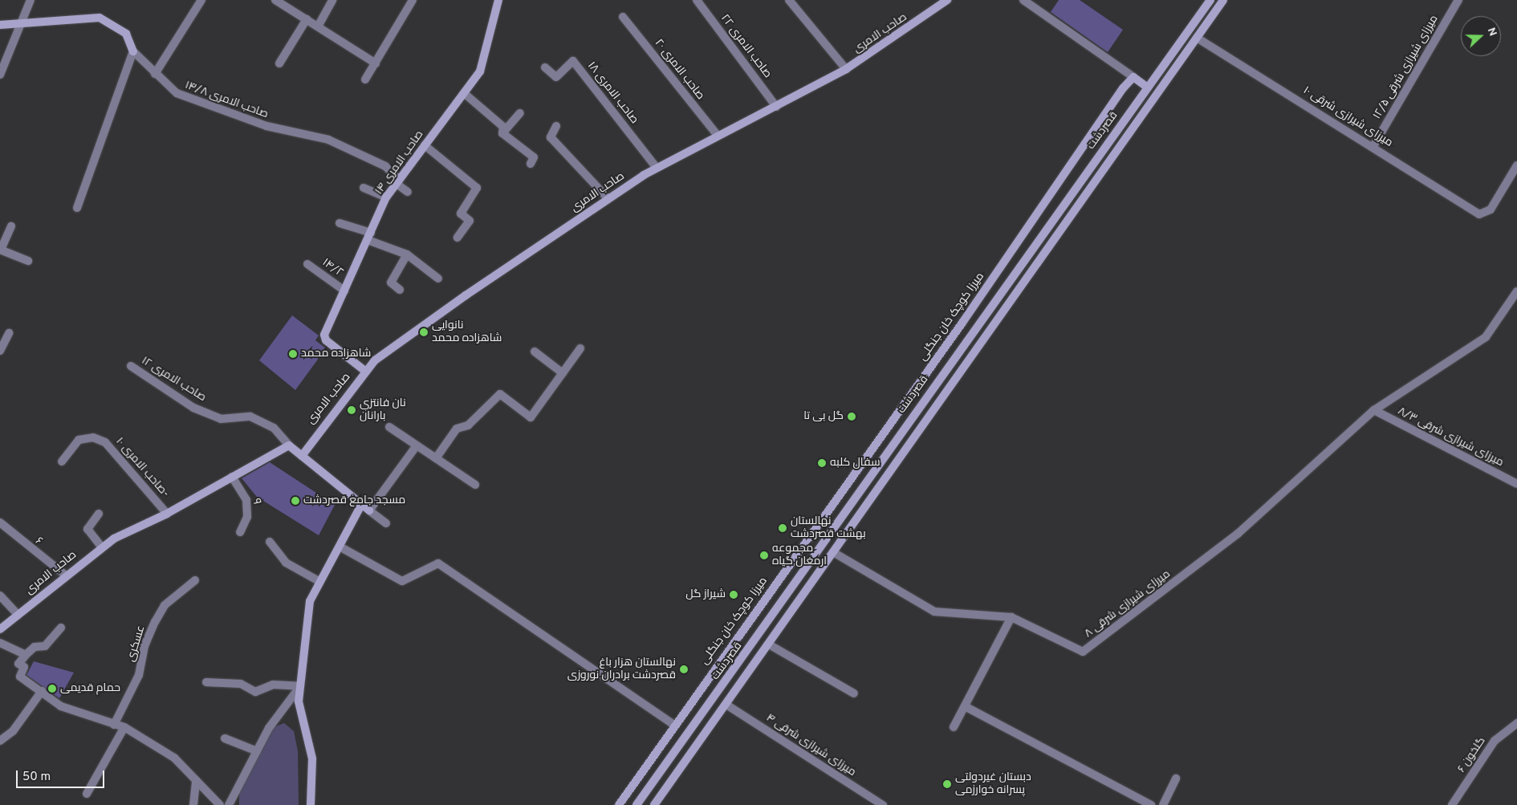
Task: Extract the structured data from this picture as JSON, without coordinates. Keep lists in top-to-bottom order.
{
  "streets": {
    "main road": [
      "صاحب الامری",
      "صاحب الامری ۱۴/۸",
      "قصردشت",
      "۱۴ صاحب الامری",
      "میرزا کوچک خان جنگلی"
    ],
    "street": [
      "۲۲ صاحب الامری",
      "۱۲/۵ میرزای شیرازی شرقی",
      "۲۰ صاحب الامری",
      "۱۸ صاحب الامری",
      "۱۰ میرزای شیرازی شرقی",
      "۱۴/۲",
      "۱۲ صاحب الامری",
      "۸/۳ میرزای شیرازی شرقی",
      "۱۰ صاحب الامری-",
      "۹",
      "۶",
      "۸ میرزای شیرازی شرقی",
      "عسکری",
      "۴ میرزای شیرازی شرقی",
      "۶ گلخون"
    ]
  },
  "crossings": [
    ["صاحب الامری", "۲۲ صاحب الامری"],
    ["صاحب الامری", "۲۰ صاحب الامری"],
    ["صاحب الامری", "۱۸ صاحب الامری"],
    ["صاحب الامری", "۱۴ صاحب الامری"],
    ["صاحب الامری", "۱۲ صاحب الامری"],
    ["صاحب الامری", "۱۰ صاحب الامری-"],
    ["صاحب الامری", "۹"],
    ["صاحب الامری", "۶"],
    ["۱۲/۵ میرزای شیرازی شرقی", "۱۰ میرزای شیرازی شرقی"],
    ["صاحب الامری ۱۴/۸", "۱۴ صاحب الامری"],
    ["۱۰ میرزای شیرازی شرقی", "قصردشت"],
    ["قصردشت", "۸ میرزای شیرازی شرقی"],
    ["قصردشت", "۴ میرزای شیرازی شرقی"],
    ["۱۴ صاحب الامری", "۱۴/۲"],
    ["۸/۳ میرزای شیرازی شرقی", "۸ میرزای شیرازی شرقی"]
  ],
  "places": [
    "نانوایی شاهزاده محمد",
    "شاهزاده محمد",
    "نان فانتزي بارانان",
    "گل بی تا",
    "سفال کلبه",
    "مسجد جامع قصردشت",
    "نهالستان بهشت قصردشت",
    "مجموعه ارمغان گیاه",
    "شیراز گل",
    "نهالستان هزار باغ قصردشت برادران نوروزی",
    "حمام قدیمی",
    "دبستان غیردولتی پسرانه خوارزمی"
  ],
  "scale_bar": "50 m",
  "north": "right"
}
